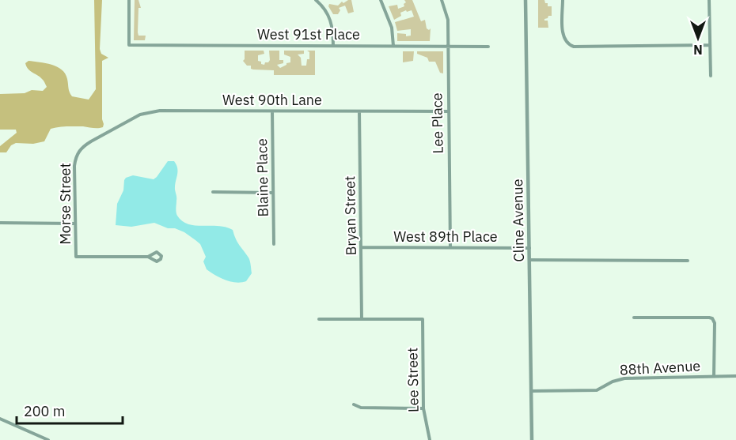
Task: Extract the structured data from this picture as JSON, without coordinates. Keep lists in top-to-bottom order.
{
  "streets": {
    "street": [
      "West 91st Place",
      "West 90th Lane",
      "Lee Place",
      "Blaine Place",
      "Morse Street",
      "Bryan Street",
      "Cline Avenue",
      "West 89th Place",
      "88th Avenue",
      "Lee Street"
    ]
  },
  "crossings": [
    ["West 91st Place", "Lee Place"],
    ["West 90th Lane", "Lee Place"],
    ["West 90th Lane", "Blaine Place"],
    ["West 90th Lane", "Morse Street"],
    ["West 90th Lane", "Bryan Street"],
    ["Lee Place", "West 89th Place"],
    ["Bryan Street", "West 89th Place"],
    ["Bryan Street", "Lee Street"],
    ["Cline Avenue", "West 89th Place"],
    ["Cline Avenue", "88th Avenue"]
  ],
  "scale_bar": "200 m",
  "north": "bottom"
}
